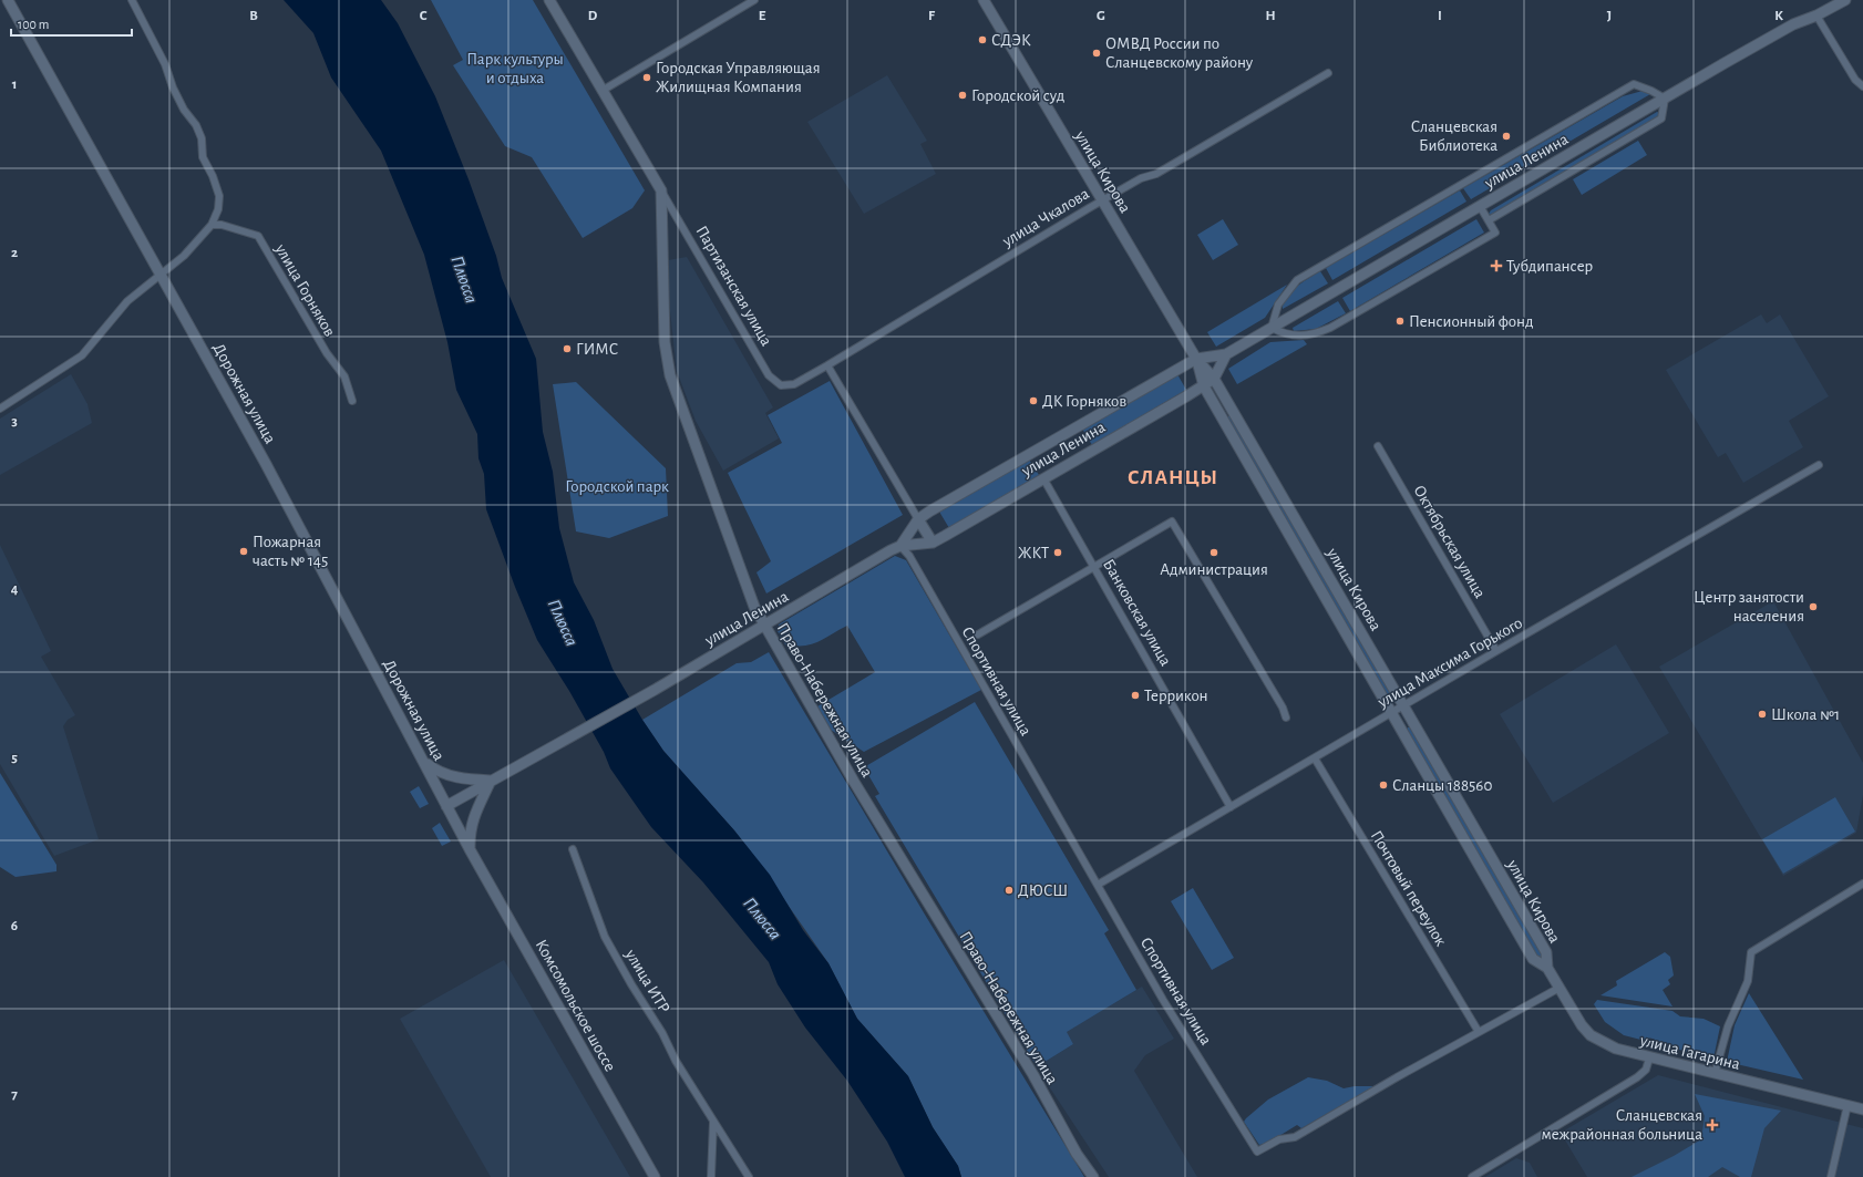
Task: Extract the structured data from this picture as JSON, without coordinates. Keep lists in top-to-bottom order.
{
  "streets": {
    "main road": [
      "улица Ленина",
      "улица Кирова",
      "Партизанская улица",
      "Дорожная улица",
      "Право-Набережная улица",
      "Комсомольское шоссе",
      "улица Гагарина"
    ],
    "street": [
      "улица Чкалова",
      "улица Горняков",
      "Октябрьская улица",
      "Банковская улица",
      "улица Максима Горького",
      "Спортивная улица",
      "Почтовый переулок",
      "улица ИТР"
    ]
  },
  "crossings": [
    ["улица Ленина", "улица Кирова"],
    ["улица Ленина", "Банковская улица"],
    ["улица Ленина", "Спортивная улица"],
    ["улица Ленина", "Право-Набережная улица"],
    ["улица Кирова", "улица Чкалова"],
    ["улица Кирова", "улица Максима Горького"],
    ["улица Кирова", "улица Гагарина"],
    ["улица Чкалова", "Партизанская улица"],
    ["Партизанская улица", "Право-Набережная улица"],
    ["Дорожная улица", "Комсомольское шоссе"],
    ["Октябрьская улица", "улица Максима Горького"],
    ["Банковская улица", "улица Максима Горького"],
    ["улица Максима Горького", "Спортивная улица"],
    ["улица Максима Горького", "Почтовый переулок"],
    ["Спортивная улица", "Почтовый переулок"],
    ["Спортивная улица", "улица Гагарина"]
  ],
  "districts": ["СЛАНЦЫ"],
  "water": ["Плюсса"],
  "parks": ["Парк культуры и отдыха", "Городской парк"],
  "places": {
    "other": [
      "СДЭК",
      "ОМВД России по Сланцевскому району",
      "Городская Управляющая Жилищная Компания",
      "Городской суд",
      "Сланцевская Библиотека",
      "Пенсионный фонд",
      "ГИМС",
      "ДК Горняков",
      "Пожарная часть № 145",
      "ЖКТ",
      "Администрация",
      "Центр занятости населения",
      "Террикон",
      "Школа №1",
      "Сланцы 188560",
      "ДЮСШ"
    ],
    "health": ["Тубдипансер", "Сланцевская межрайонная больница"]
  },
  "scale_bar": "100 m",
  "grid": {
    "columns": [
      "B",
      "C",
      "D",
      "E",
      "F",
      "G",
      "H",
      "I",
      "J",
      "K"
    ],
    "rows": [
      "1",
      "2",
      "3",
      "4",
      "5",
      "6",
      "7"
    ]
  }
}
